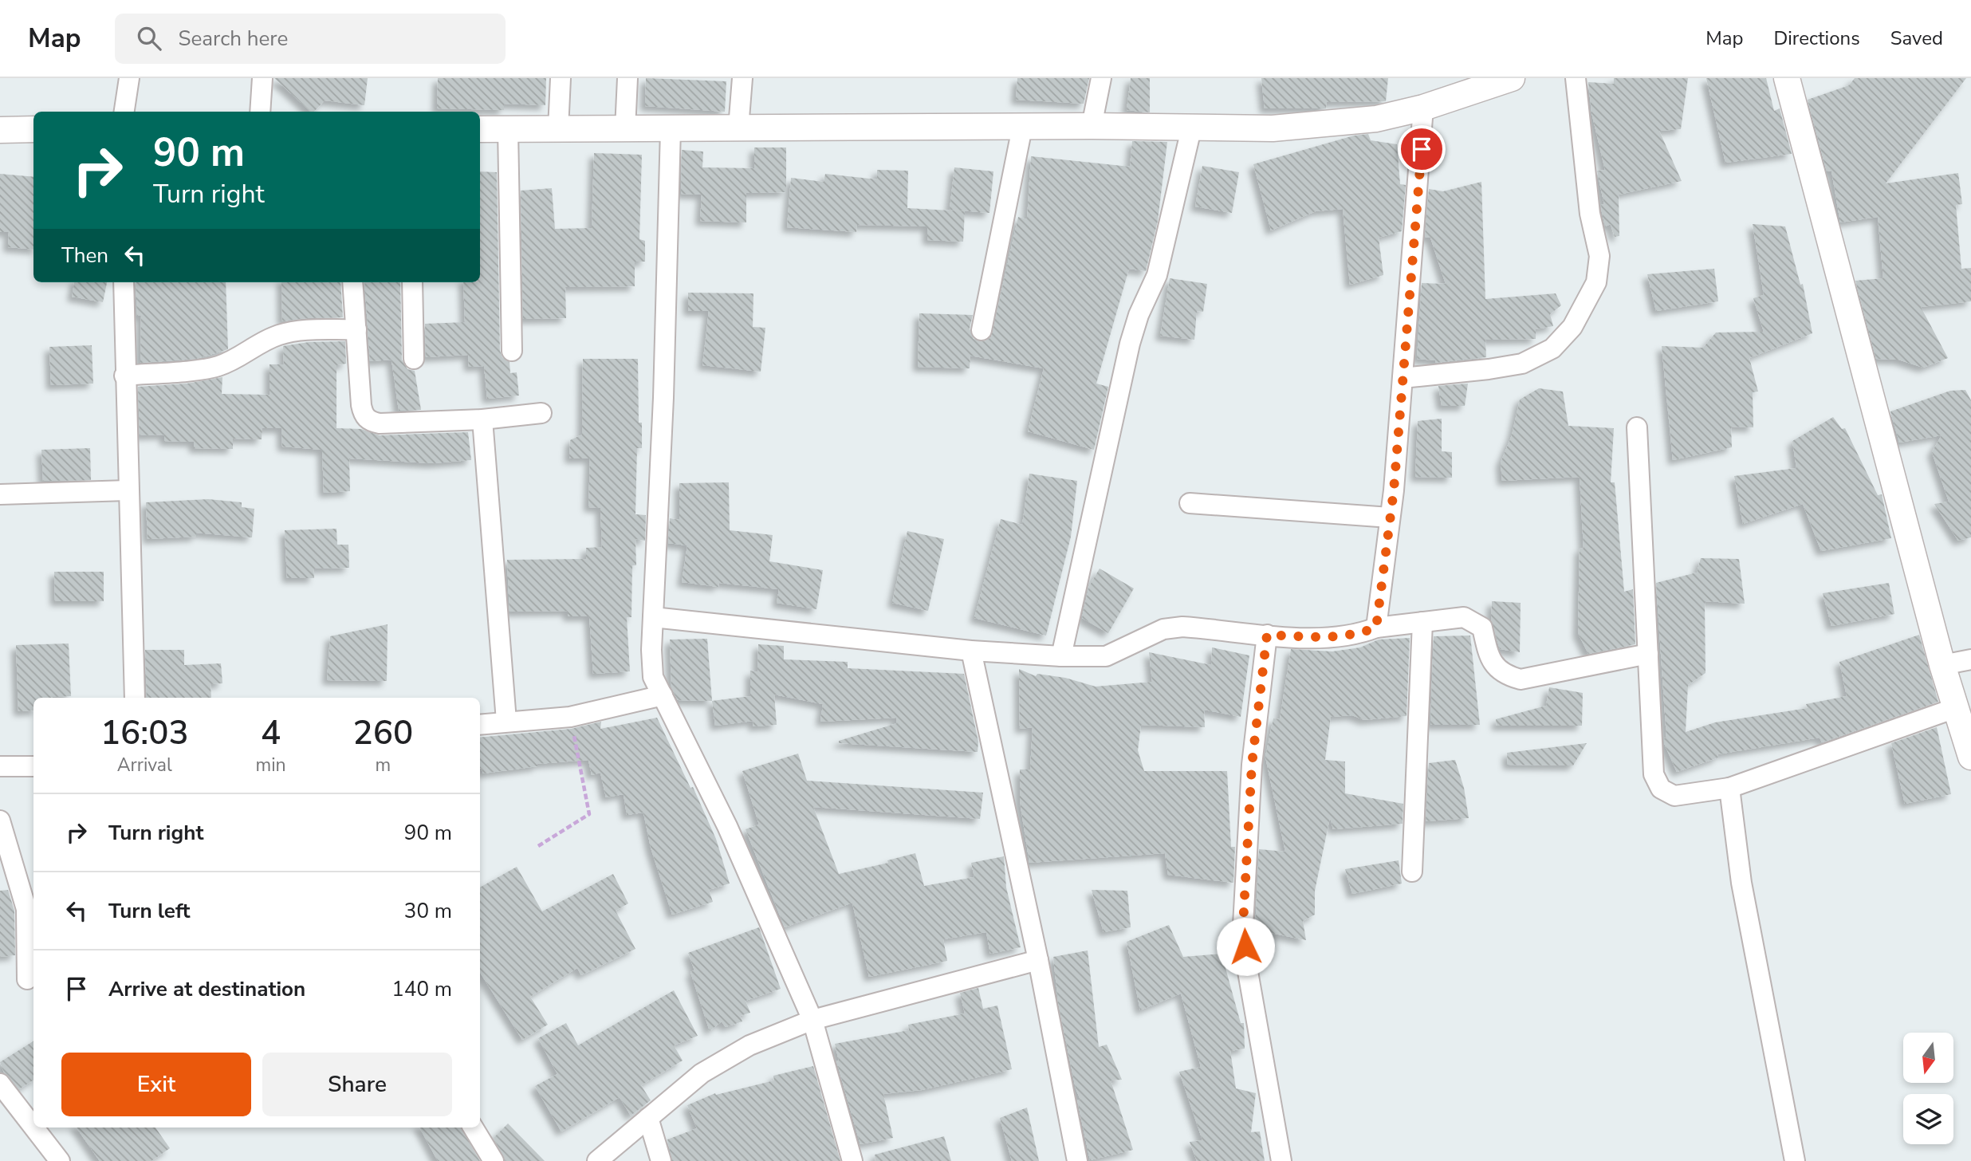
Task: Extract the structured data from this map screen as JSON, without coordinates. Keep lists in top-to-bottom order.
{
  "north": "bottom",
  "page": {
    "header": "Map",
    "search": "Search here",
    "nav": ["Map", "Directions", "Saved"],
    "turn": ["90 m", "Turn right"],
    "then": "Then",
    "eta": [
      "16:03",
      "Arrival",
      "4",
      "min",
      "260",
      "m"
    ],
    "list": [
      {
        "name": "Turn right",
        "value": "90 m"
      },
      {
        "name": "Turn left",
        "value": "30 m"
      },
      {
        "name": "Arrive at destination",
        "value": "140 m"
      }
    ],
    "buttons": ["Exit", "Share"]
  }
}
